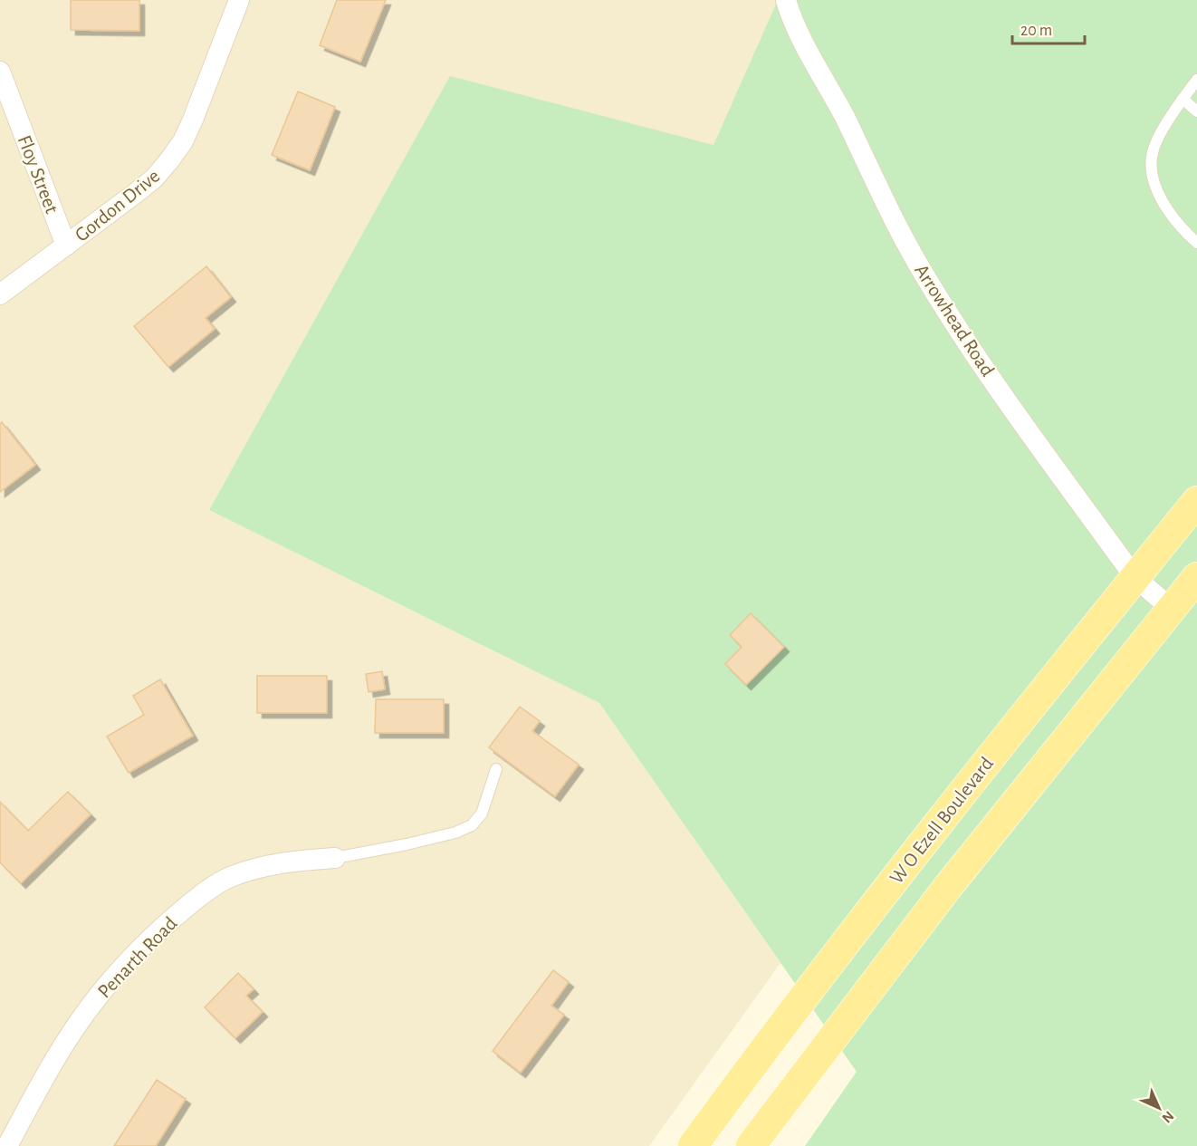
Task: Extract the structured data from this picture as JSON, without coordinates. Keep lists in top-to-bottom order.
{
  "streets": {
    "main road": ["W O Ezell Boulevard"],
    "street": [
      "Floy Street",
      "Gordon Drive",
      "Arrowhead Road",
      "Penarth Road"
    ]
  },
  "crossings": [
    ["Floy Street", "Gordon Drive"],
    ["Arrowhead Road", "W O Ezell Boulevard"]
  ],
  "scale_bar": "20 m",
  "north": "bottom right"
}
